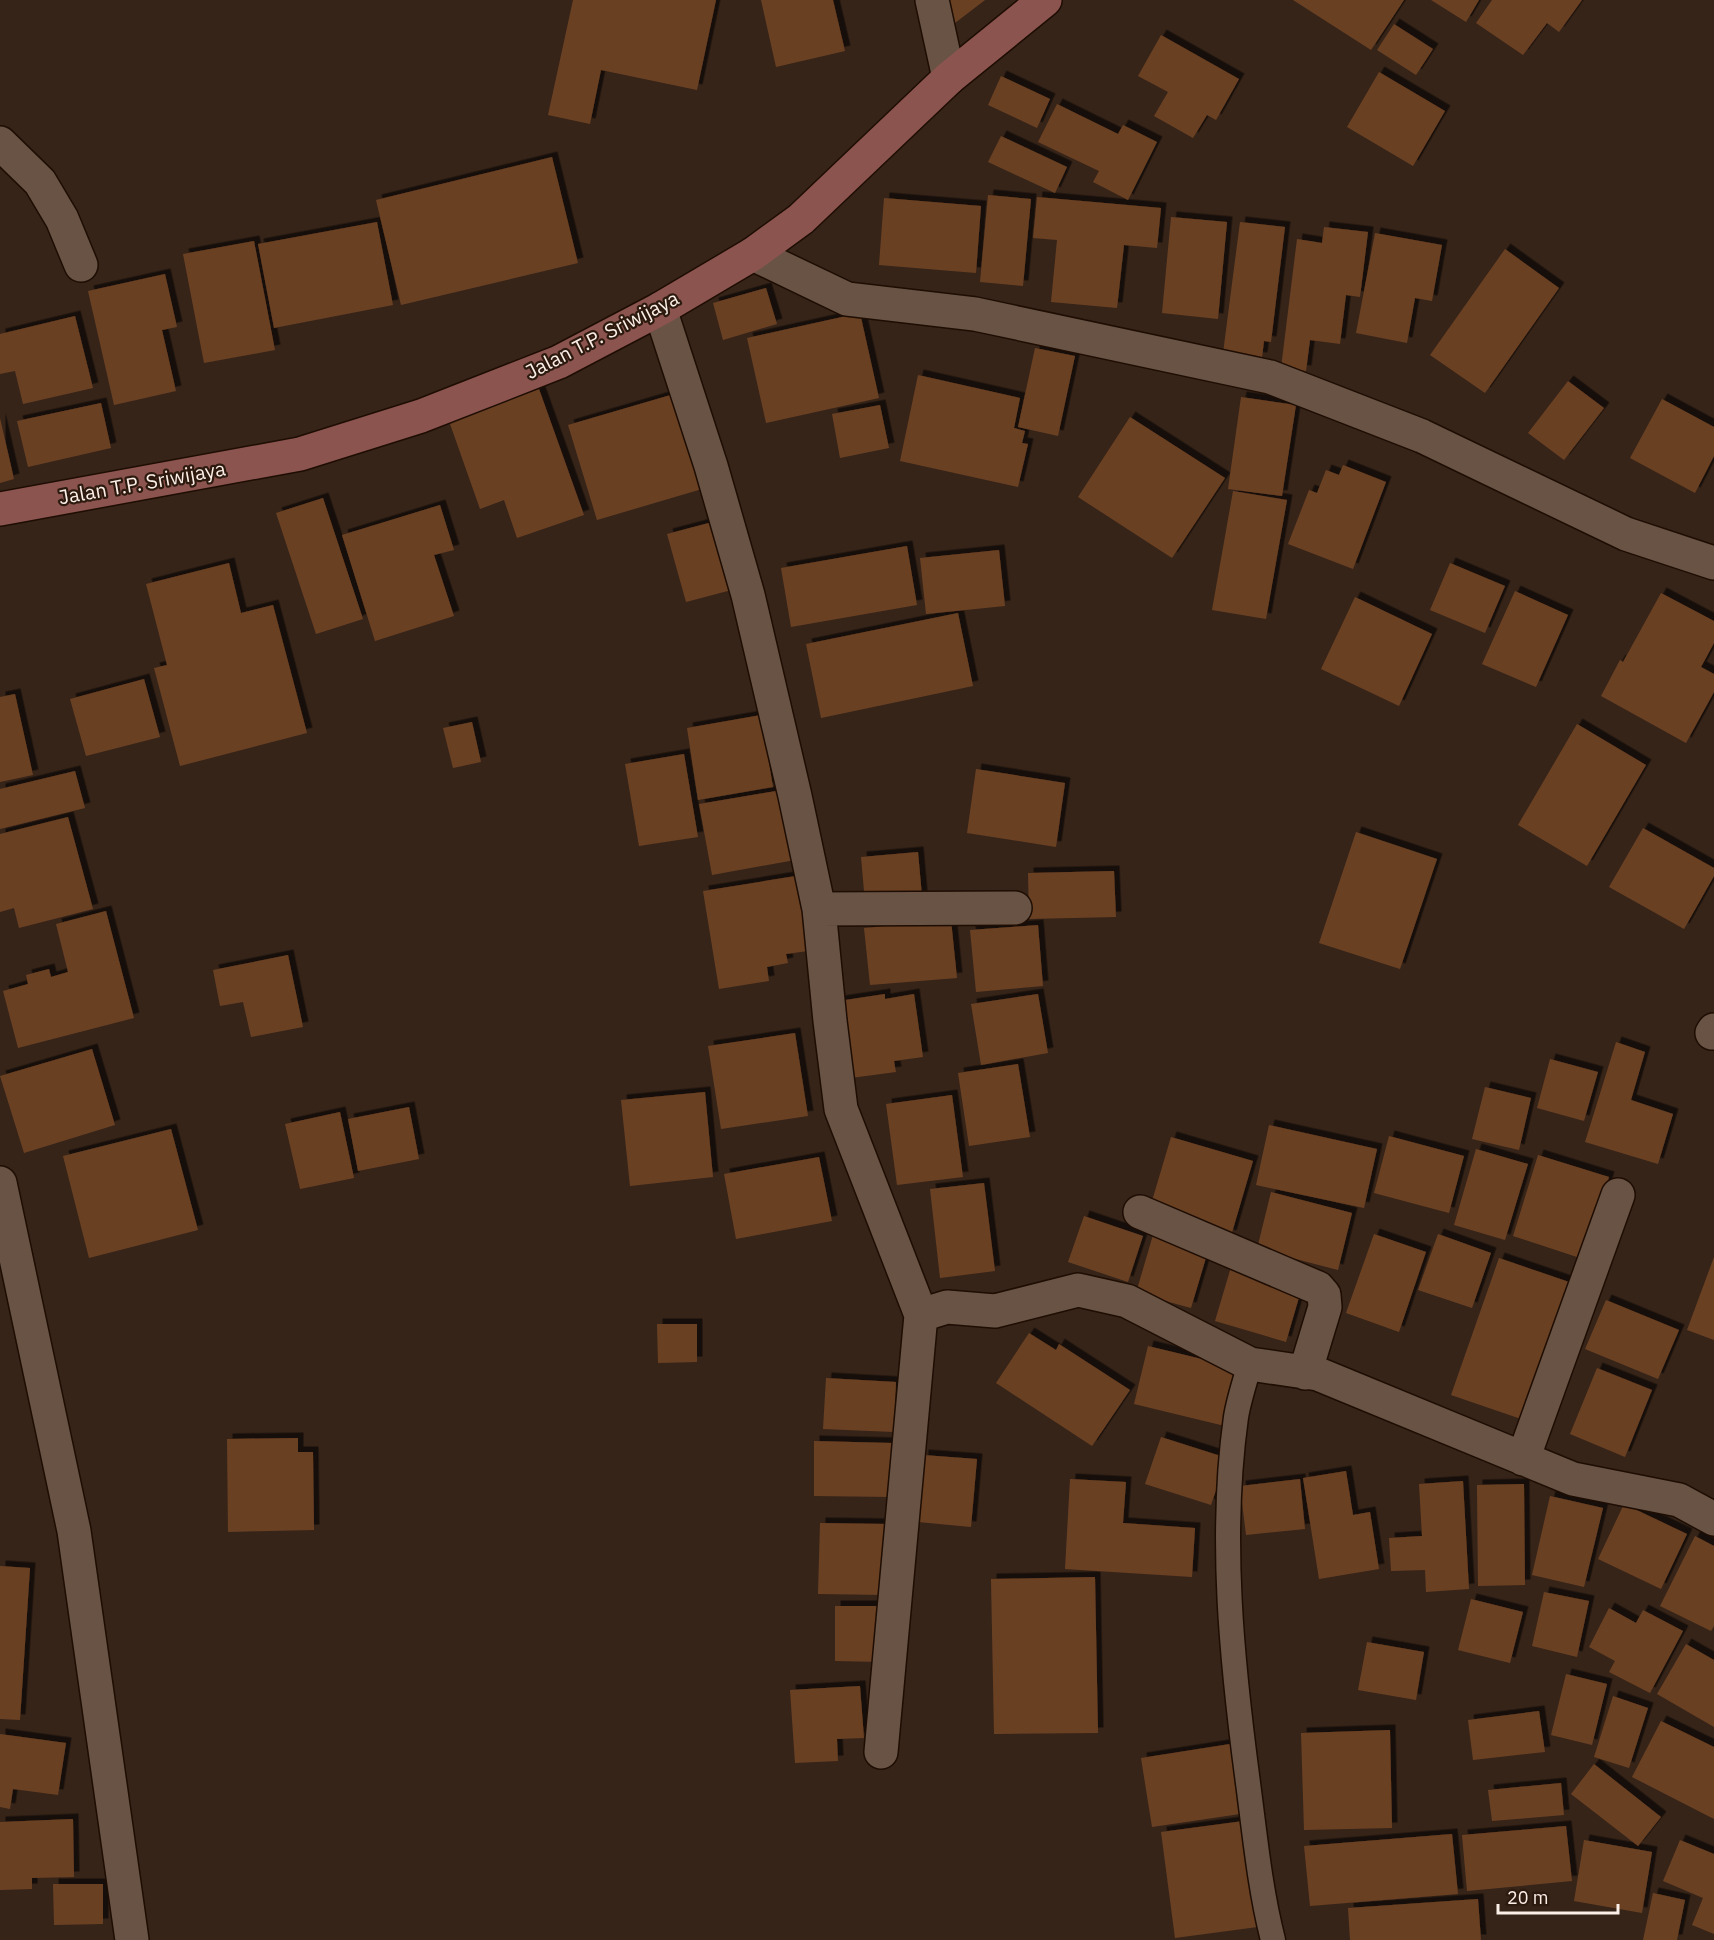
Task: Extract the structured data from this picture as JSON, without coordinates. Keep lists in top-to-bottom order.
{
  "streets": {
    "main road": ["Jalan T.P. Sriwijaya"]
  },
  "scale_bar": "20 m"
}
